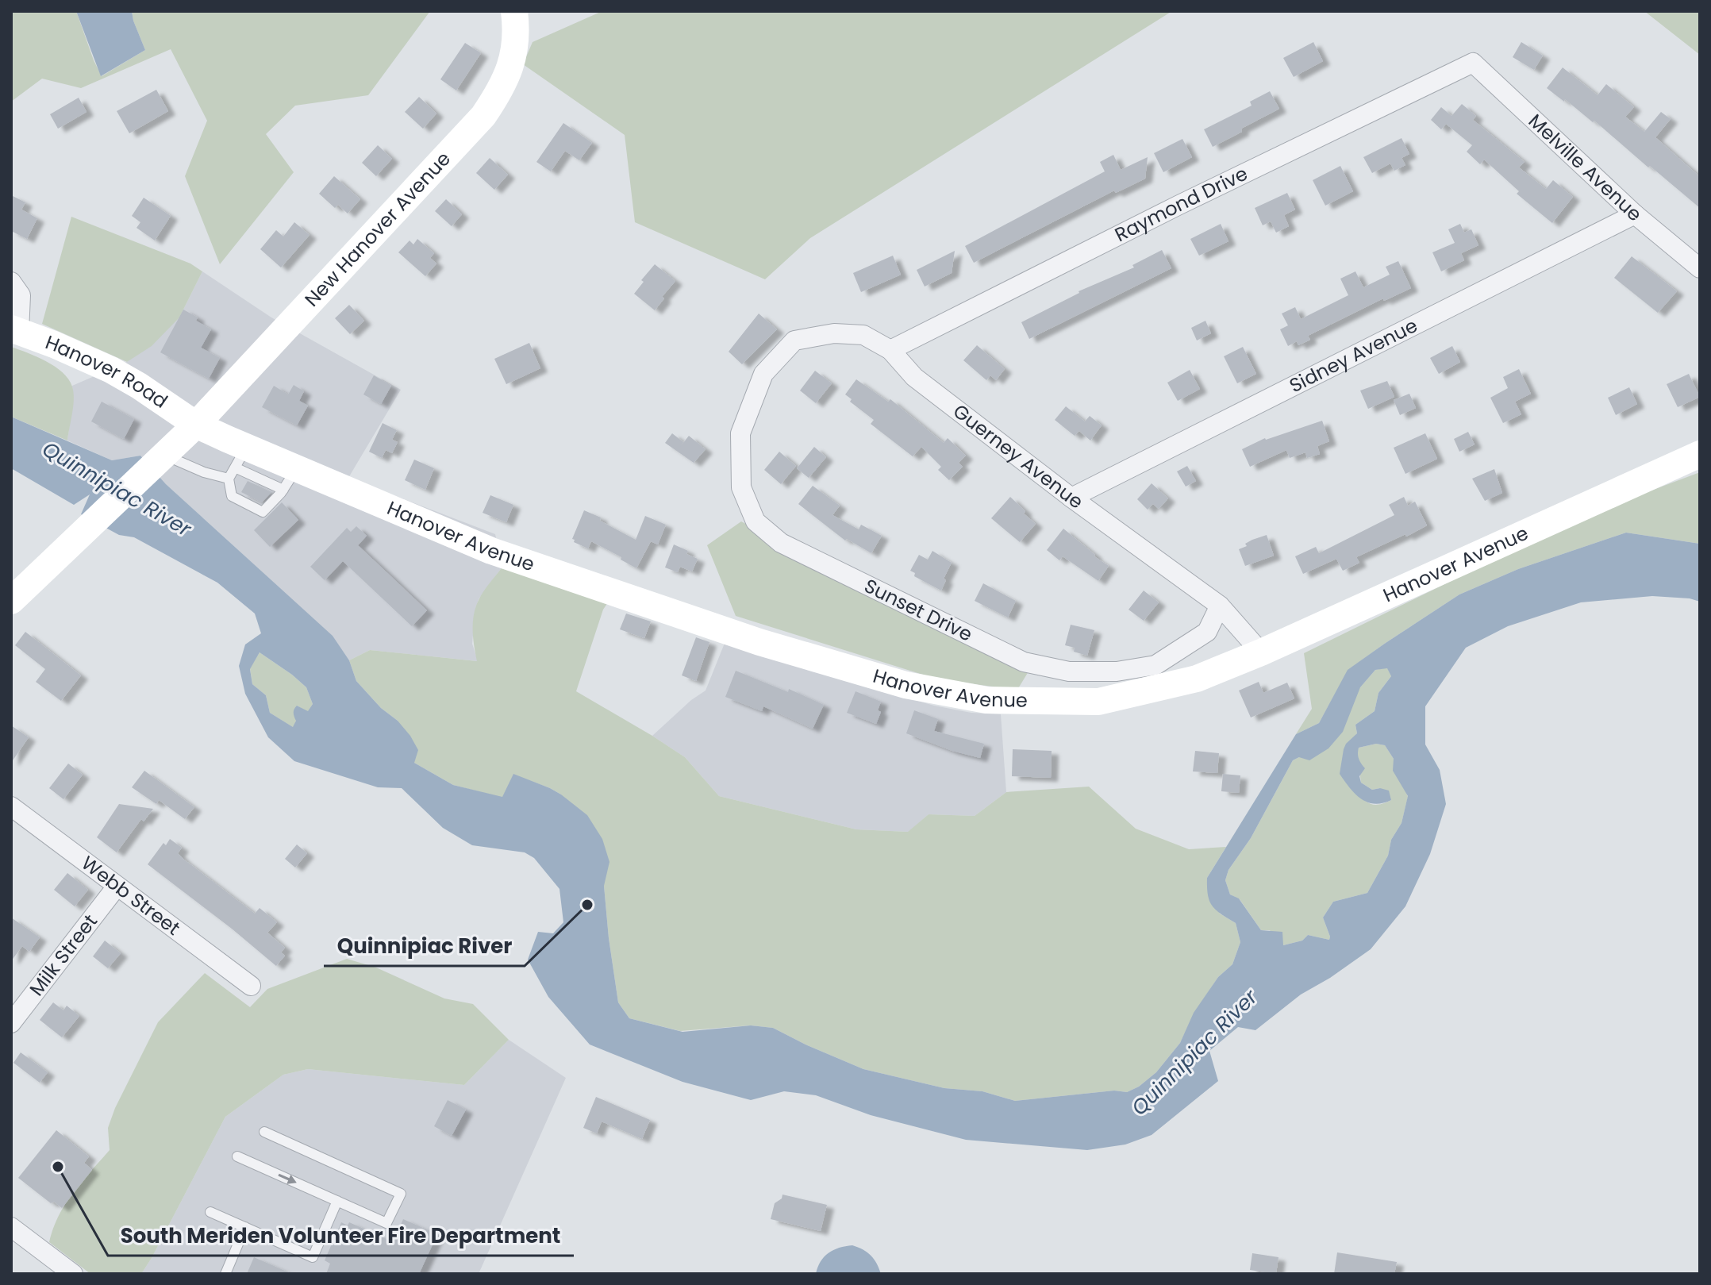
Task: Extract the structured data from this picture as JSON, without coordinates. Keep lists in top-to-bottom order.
{
  "streets": {
    "main road": ["New Hanover Avenue", "Hanover Road", "Hanover Avenue"],
    "street": [
      "Melville Avenue",
      "Raymond Drive",
      "Sidney Avenue",
      "Guerney Avenue",
      "Sunset Drive",
      "Webb Street",
      "Milk Street"
    ]
  },
  "crossings": [
    ["Melville Avenue", "Raymond Drive"],
    ["Melville Avenue", "Sidney Avenue"],
    ["Raymond Drive", "Guerney Avenue"],
    ["New Hanover Avenue", "Hanover Road"],
    ["New Hanover Avenue", "Hanover Avenue"],
    ["Sidney Avenue", "Guerney Avenue"],
    ["Hanover Road", "Hanover Avenue"],
    ["Guerney Avenue", "Hanover Avenue"],
    ["Guerney Avenue", "Sunset Drive"],
    ["Webb Street", "Milk Street"]
  ],
  "water": ["Quinnipiac River"],
  "places": ["Quinnipiac River", "South Meriden Volunteer Fire Department"]
}
